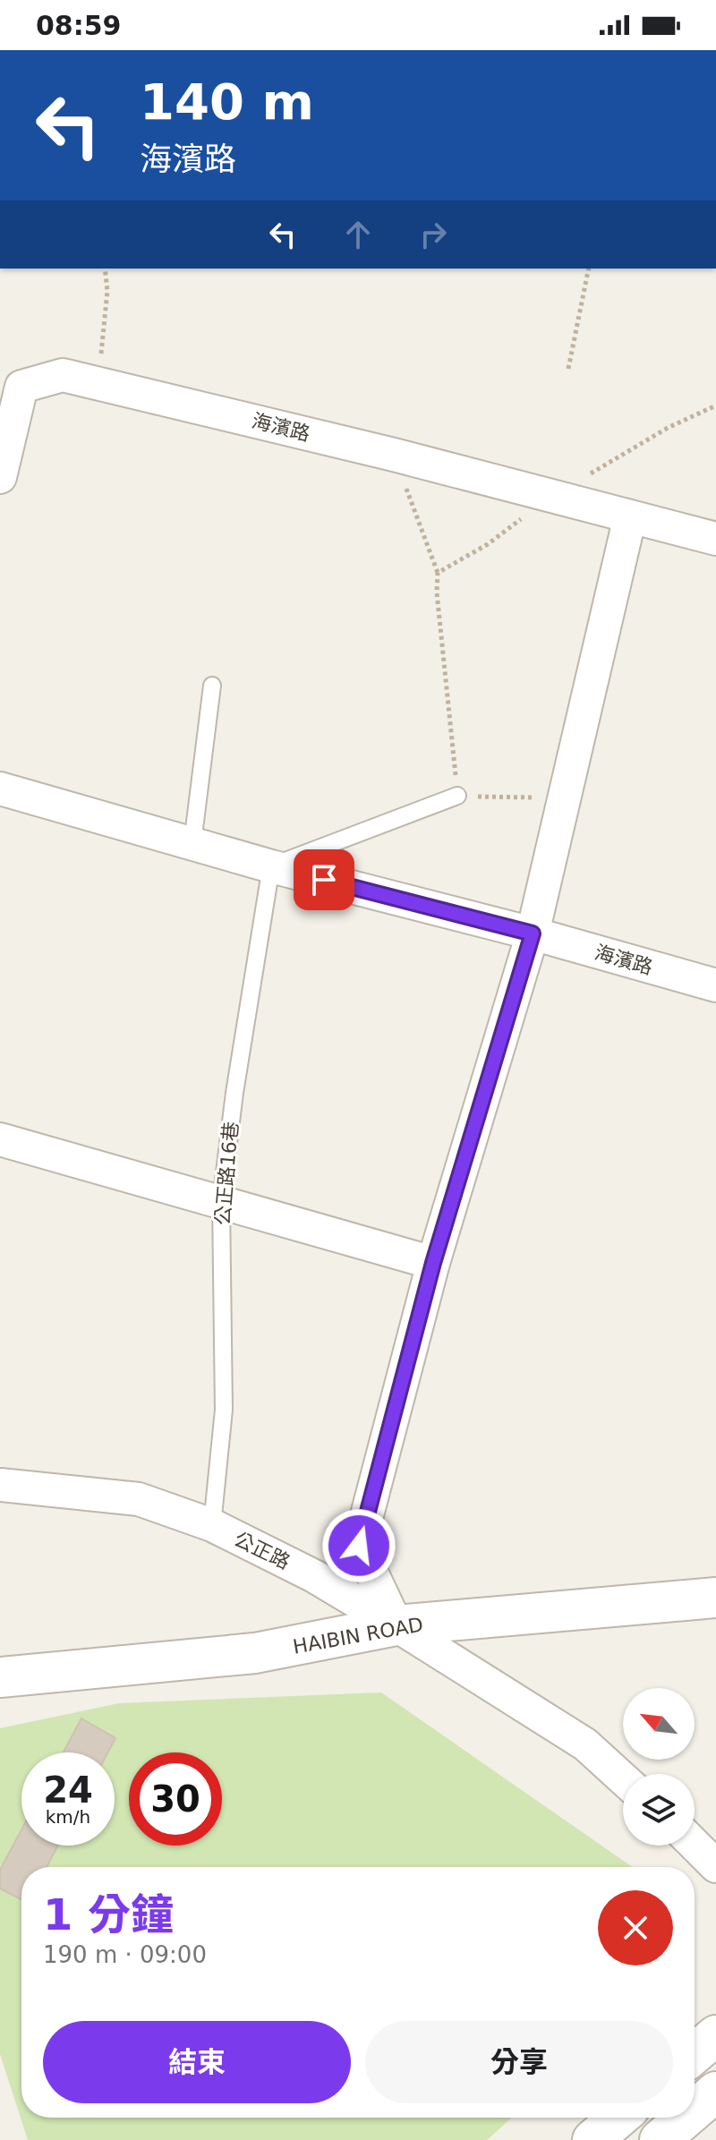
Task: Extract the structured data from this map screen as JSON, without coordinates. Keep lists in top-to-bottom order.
{
  "streets": {
    "street": ["海濱路", "公正路", "HAIBIN ROAD"],
    "lane": ["公正路16巷"]
  },
  "crossings": [
    ["海濱路", "公正路16巷"],
    ["公正路16巷", "公正路"],
    ["公正路", "HAIBIN ROAD"]
  ],
  "north": "top left",
  "page": {
    "status": "08:59",
    "turn": ["140 m", "海濱路"],
    "speed": "24 km/h",
    "limit": "30",
    "heading": ["1 分鐘", "190 m · 09:00"],
    "buttons": ["結束", "分享"]
  }
}
